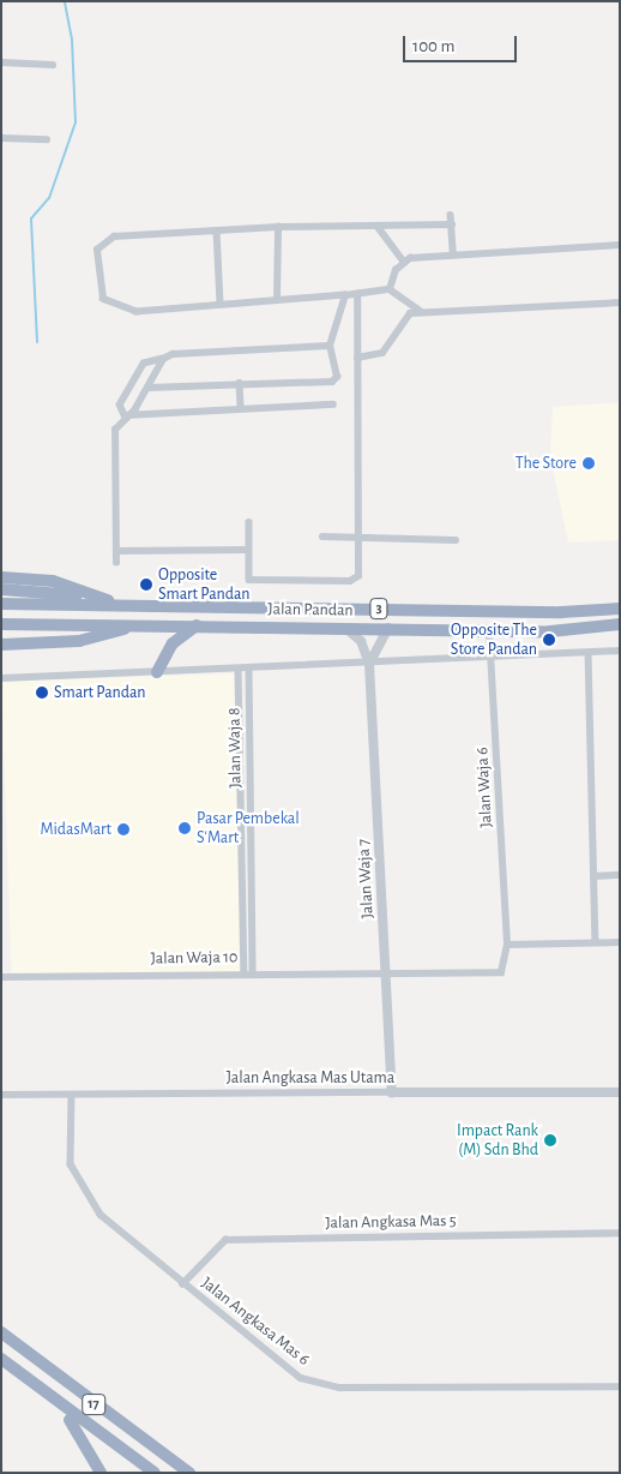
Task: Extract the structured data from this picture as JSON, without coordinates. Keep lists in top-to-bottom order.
{
  "streets": {
    "highway": ["3", "Jalan Pandan", "17"],
    "street": [
      "Jalan Waja 8",
      "Jalan Waja 6",
      "Jalan Waja 7",
      "Jalan Waja 10",
      "Jalan Angkasa Mas Utama",
      "Jalan Angkasa Mas 5",
      "Jalan Angkasa Mas 6"
    ]
  },
  "crossings": [
    ["Jalan Pandan", "Jalan Waja 6"],
    ["Jalan Pandan", "Jalan Waja 7"],
    ["Jalan Waja 8", "Jalan Waja 10"],
    ["Jalan Waja 6", "Jalan Waja 10"],
    ["Jalan Waja 7", "Jalan Waja 10"],
    ["Jalan Waja 7", "Jalan Angkasa Mas Utama"],
    ["Jalan Angkasa Mas Utama", "Jalan Angkasa Mas 6"],
    ["Jalan Angkasa Mas 5", "Jalan Angkasa Mas 6"]
  ],
  "places": [
    "The Store",
    "Opposite Smart Pandan",
    "Opposite The Store Pandan",
    "Smart Pandan",
    "Pasar Pembekal S'Mart",
    "MidasMart",
    "Impact Rank (M) Sdn Bhd"
  ],
  "scale_bar": "100 m"
}
